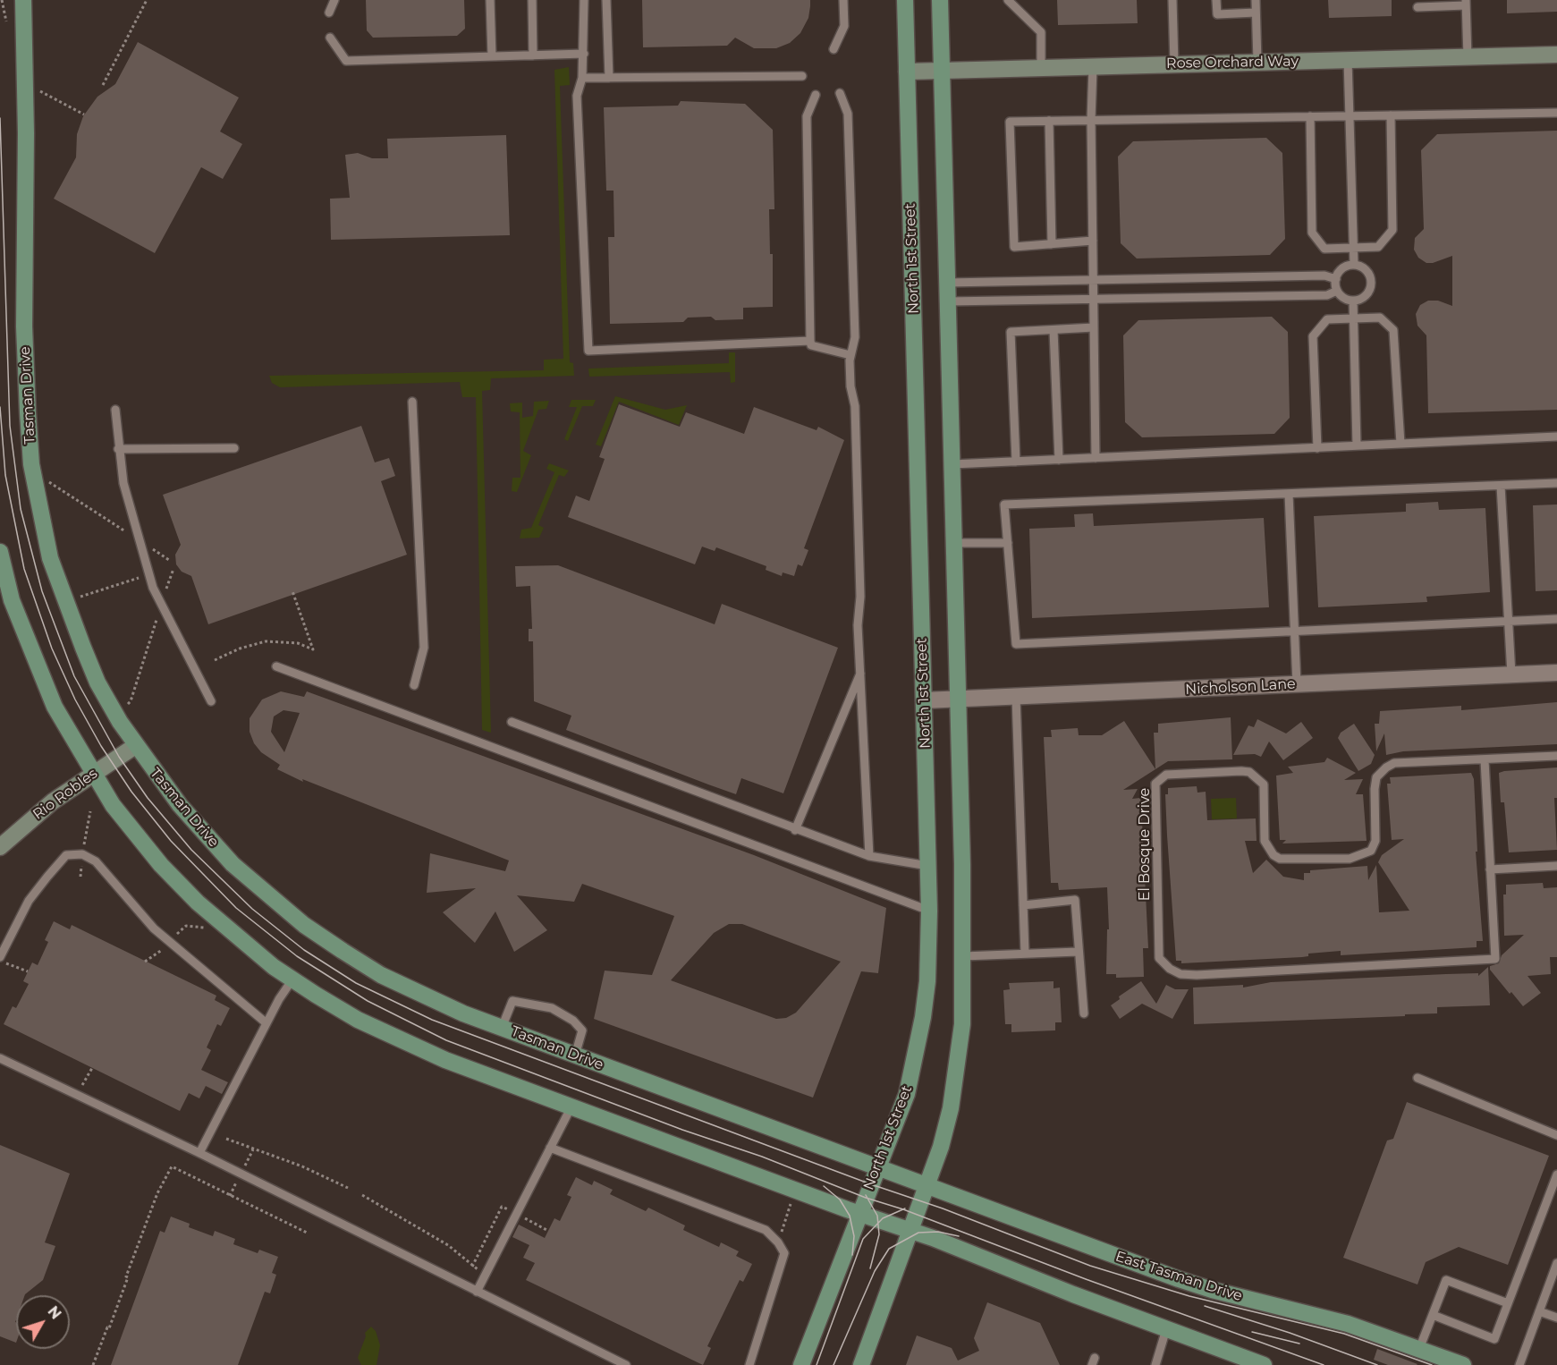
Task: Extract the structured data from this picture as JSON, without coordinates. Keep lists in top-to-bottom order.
{
  "streets": {
    "main road": ["North 1st Street", "Tasman Drive", "East Tasman Drive"],
    "street": ["Rose Orchard Way", "Nicholson Lane", "Rio Robles"],
    "lane": ["El Bosque Drive"]
  },
  "crossings": [
    ["Rose Orchard Way", "North 1st Street"],
    ["North 1st Street", "Tasman Drive"],
    ["North 1st Street", "Nicholson Lane"],
    ["Tasman Drive", "Rio Robles"],
    ["Tasman Drive", "East Tasman Drive"]
  ],
  "north": "top right"
}
